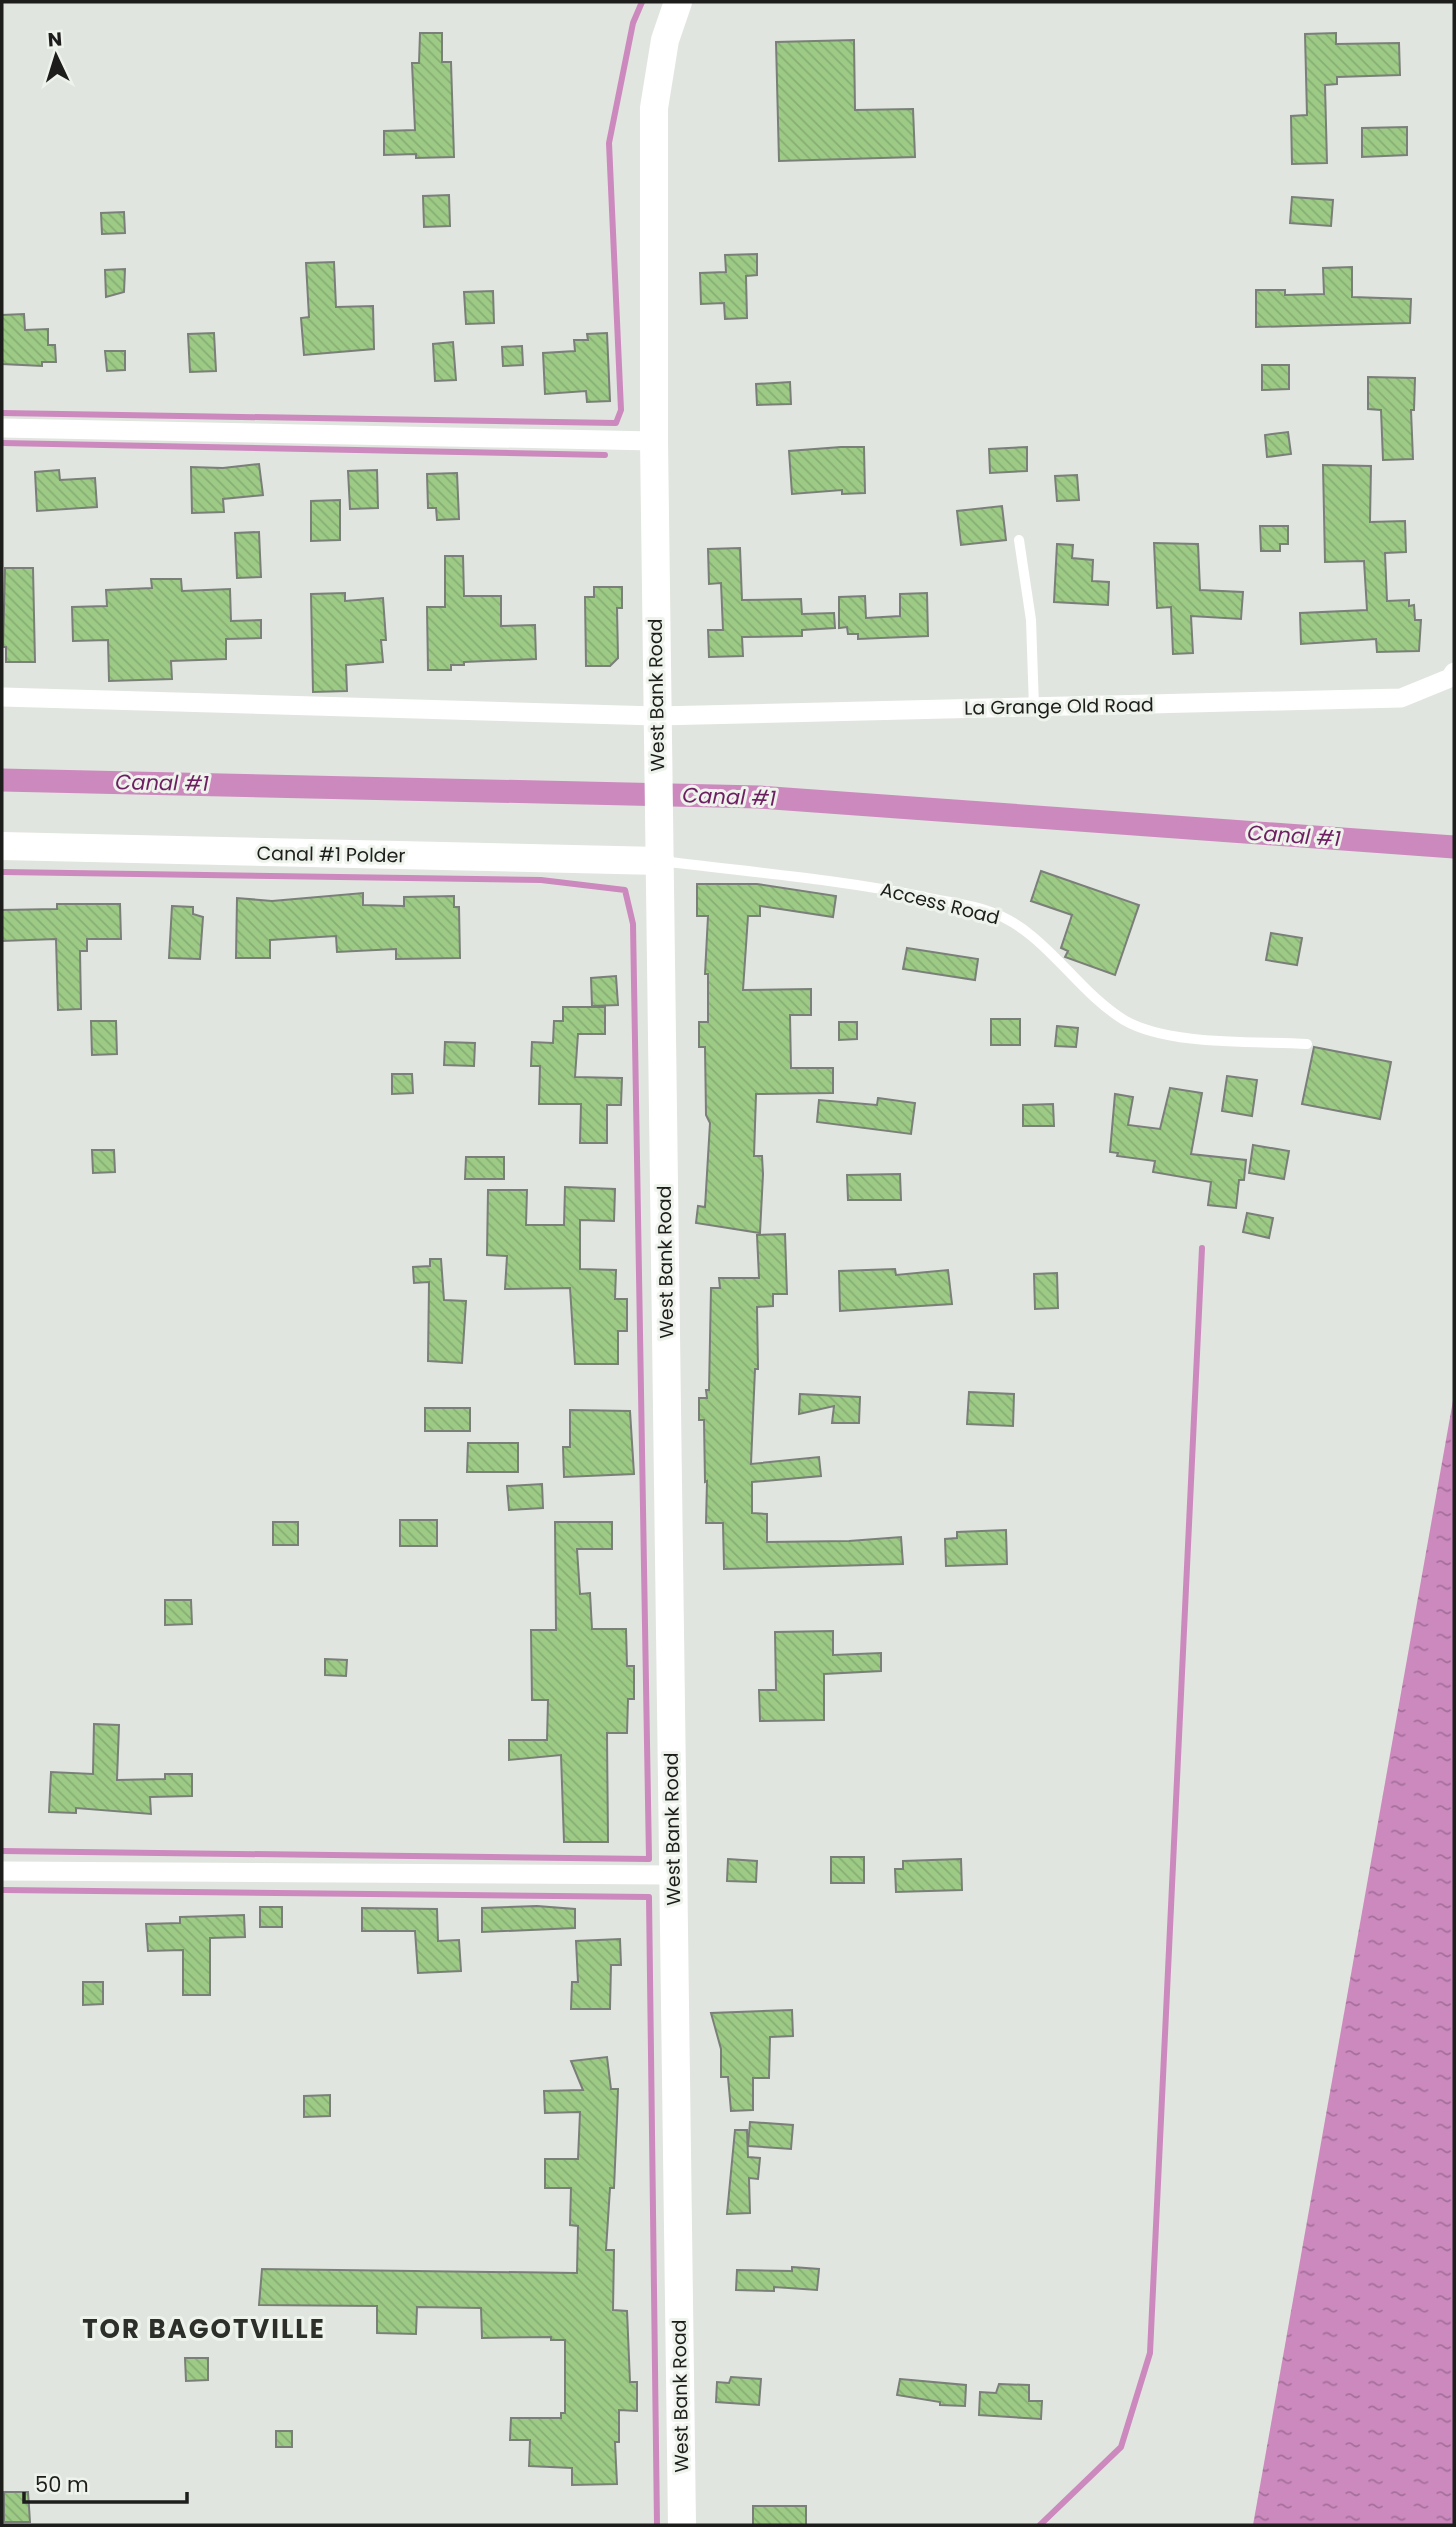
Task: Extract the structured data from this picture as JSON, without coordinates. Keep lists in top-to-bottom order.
{
  "streets": {
    "street": ["West Bank Road", "La Grange Old Road", "Canal #1 Polder"],
    "lane": ["Access Road"]
  },
  "crossings": [
    ["West Bank Road", "La Grange Old Road"],
    ["West Bank Road", "Canal #1 Polder"],
    ["West Bank Road", "Access Road"],
    ["Canal #1 Polder", "Access Road"]
  ],
  "districts": ["TOR BAGOTVILLE"],
  "water": ["Canal #1"],
  "scale_bar": "50 m",
  "north": "top"
}
